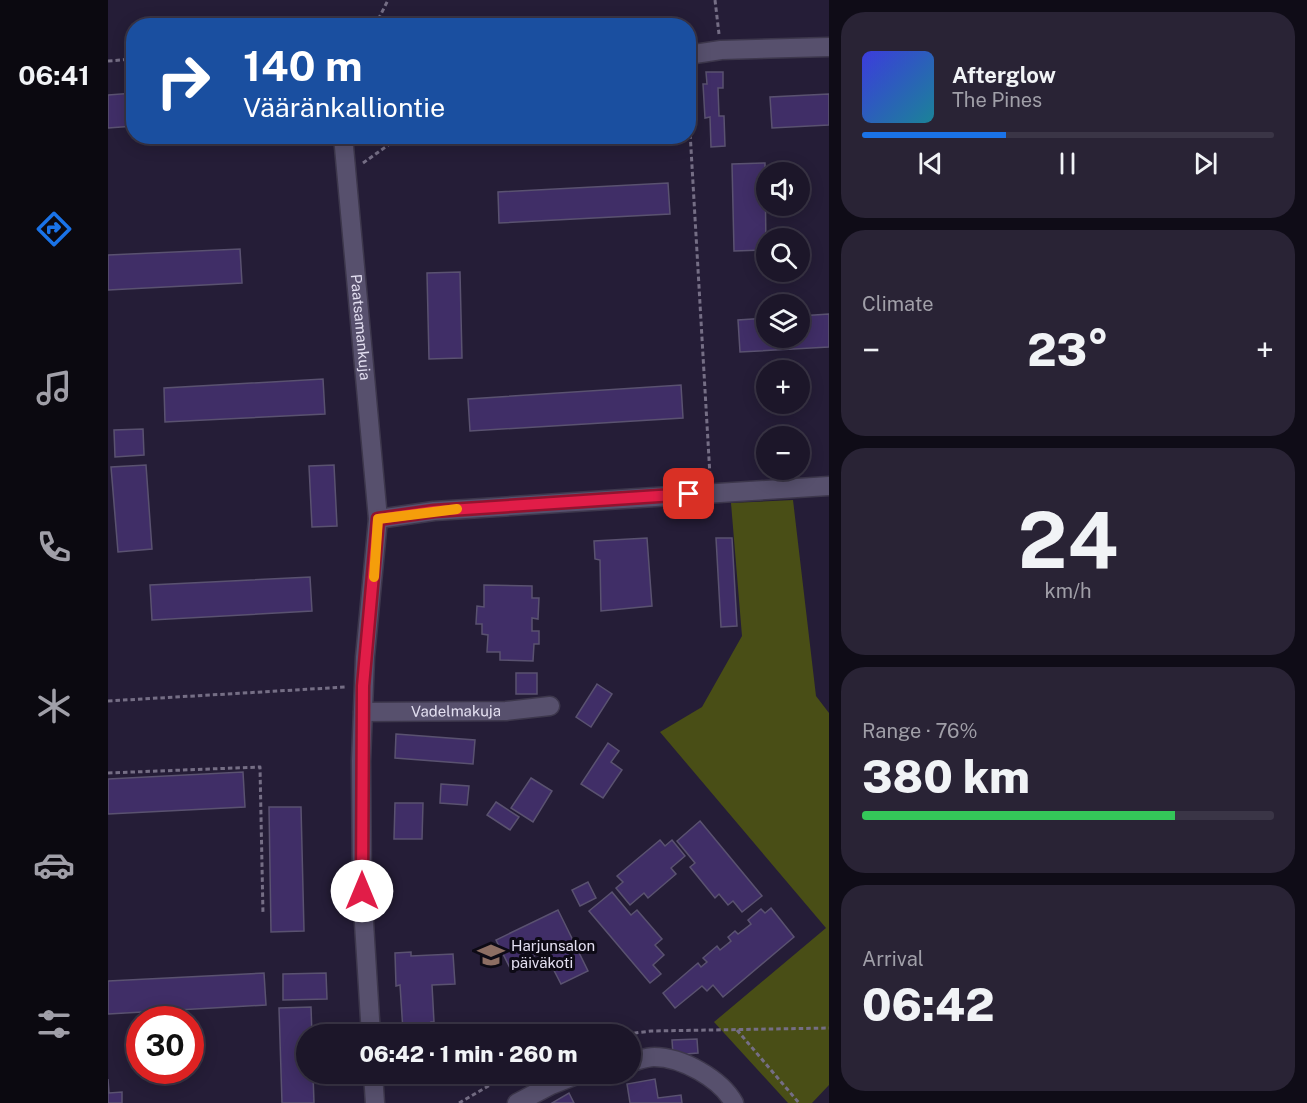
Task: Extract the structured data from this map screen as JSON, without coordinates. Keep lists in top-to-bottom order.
{
  "streets": {
    "street": ["Paatsamankuja", "Vadelmakuja"]
  },
  "crossings": [
    ["Paatsamankuja", "Vadelmakuja"]
  ],
  "places": {
    "school or university": ["Harjunsalon päiväkoti"]
  },
  "page": {
    "tabs": "06:41",
    "turn": ["140 m", "Vääränkalliontie"],
    "song": ["Afterglow", "The Pines"],
    "map_buttons": ["+", "−"],
    "tile": [
      "Climate",
      ["24", "km/h"],
      ["Range · 76%", "380 km"],
      ["Arrival", "06:42"]
    ],
    "heat": ["−", "23°", "+"],
    "limit": "30",
    "trip": "06:42 · 1 min · 260 m"
  }
}
